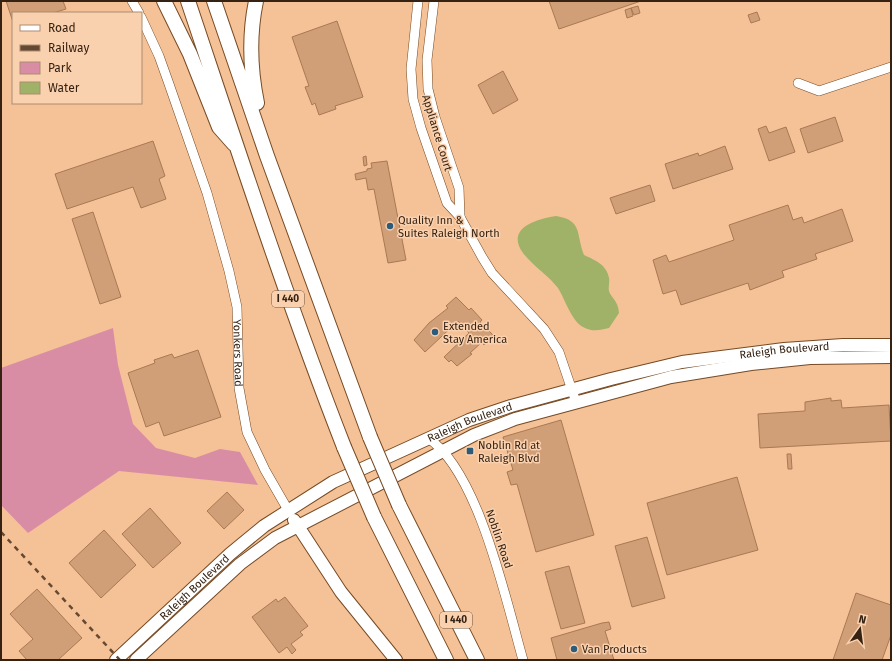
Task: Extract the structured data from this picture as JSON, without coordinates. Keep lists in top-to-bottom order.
{
  "streets": {
    "highway": ["I 440"],
    "main road": ["Raleigh Boulevard", "Yonkers Road"],
    "street": ["Appliance Court", "Noblin Road"]
  },
  "crossings": [
    ["Appliance Court", "Raleigh Boulevard"],
    ["Raleigh Boulevard", "Yonkers Road"],
    ["Raleigh Boulevard", "Noblin Road"]
  ],
  "places": {
    "other": ["Quality Inn & Suites Raleigh North", "Extended Stay America", "Van Products"],
    "transit": ["Noblin Rd at Raleigh Blvd"]
  },
  "legend": [
    "Road",
    "Railway",
    "Park",
    "Water"
  ],
  "north": "top"
}
